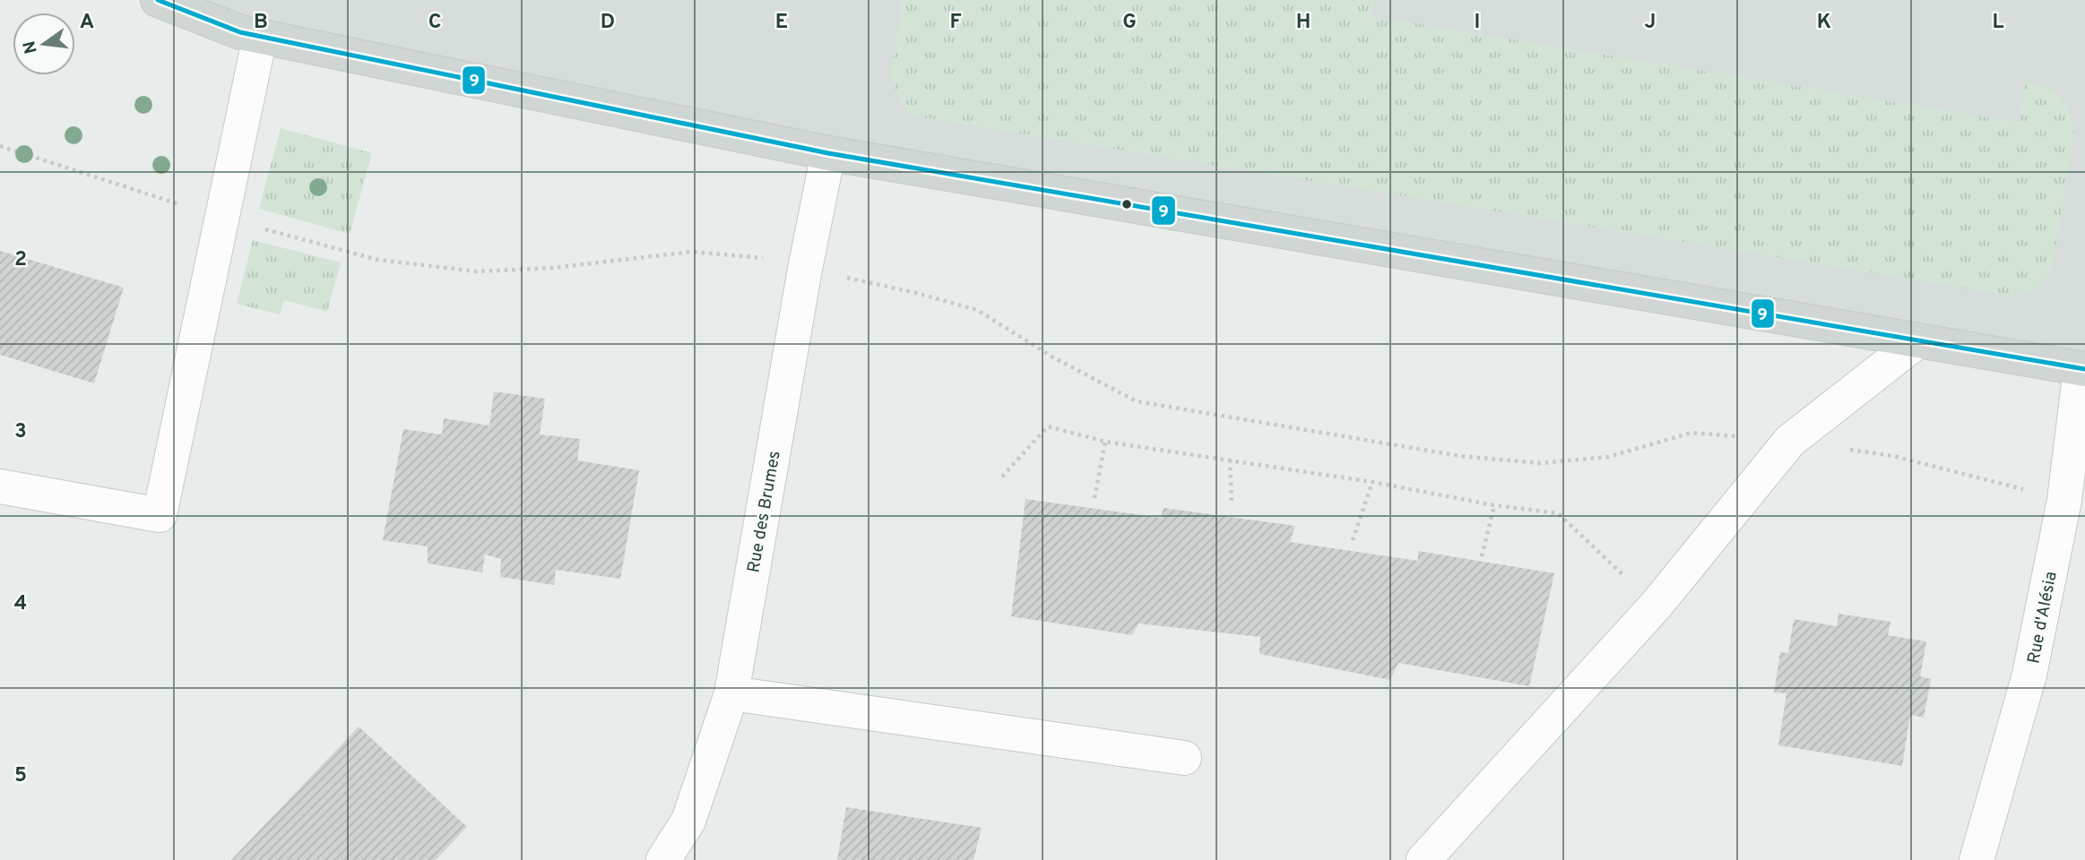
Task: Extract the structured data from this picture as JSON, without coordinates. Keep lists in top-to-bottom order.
{
  "streets": {
    "street": ["Rue des Brumes", "Rue d'Alésia"]
  },
  "lines": ["transit line 9"],
  "north": "left",
  "grid": {
    "columns": [
      "A",
      "B",
      "C",
      "D",
      "E",
      "F",
      "G",
      "H",
      "I",
      "J",
      "K",
      "L"
    ],
    "rows": [
      "2",
      "3",
      "4",
      "5"
    ]
  }
}
